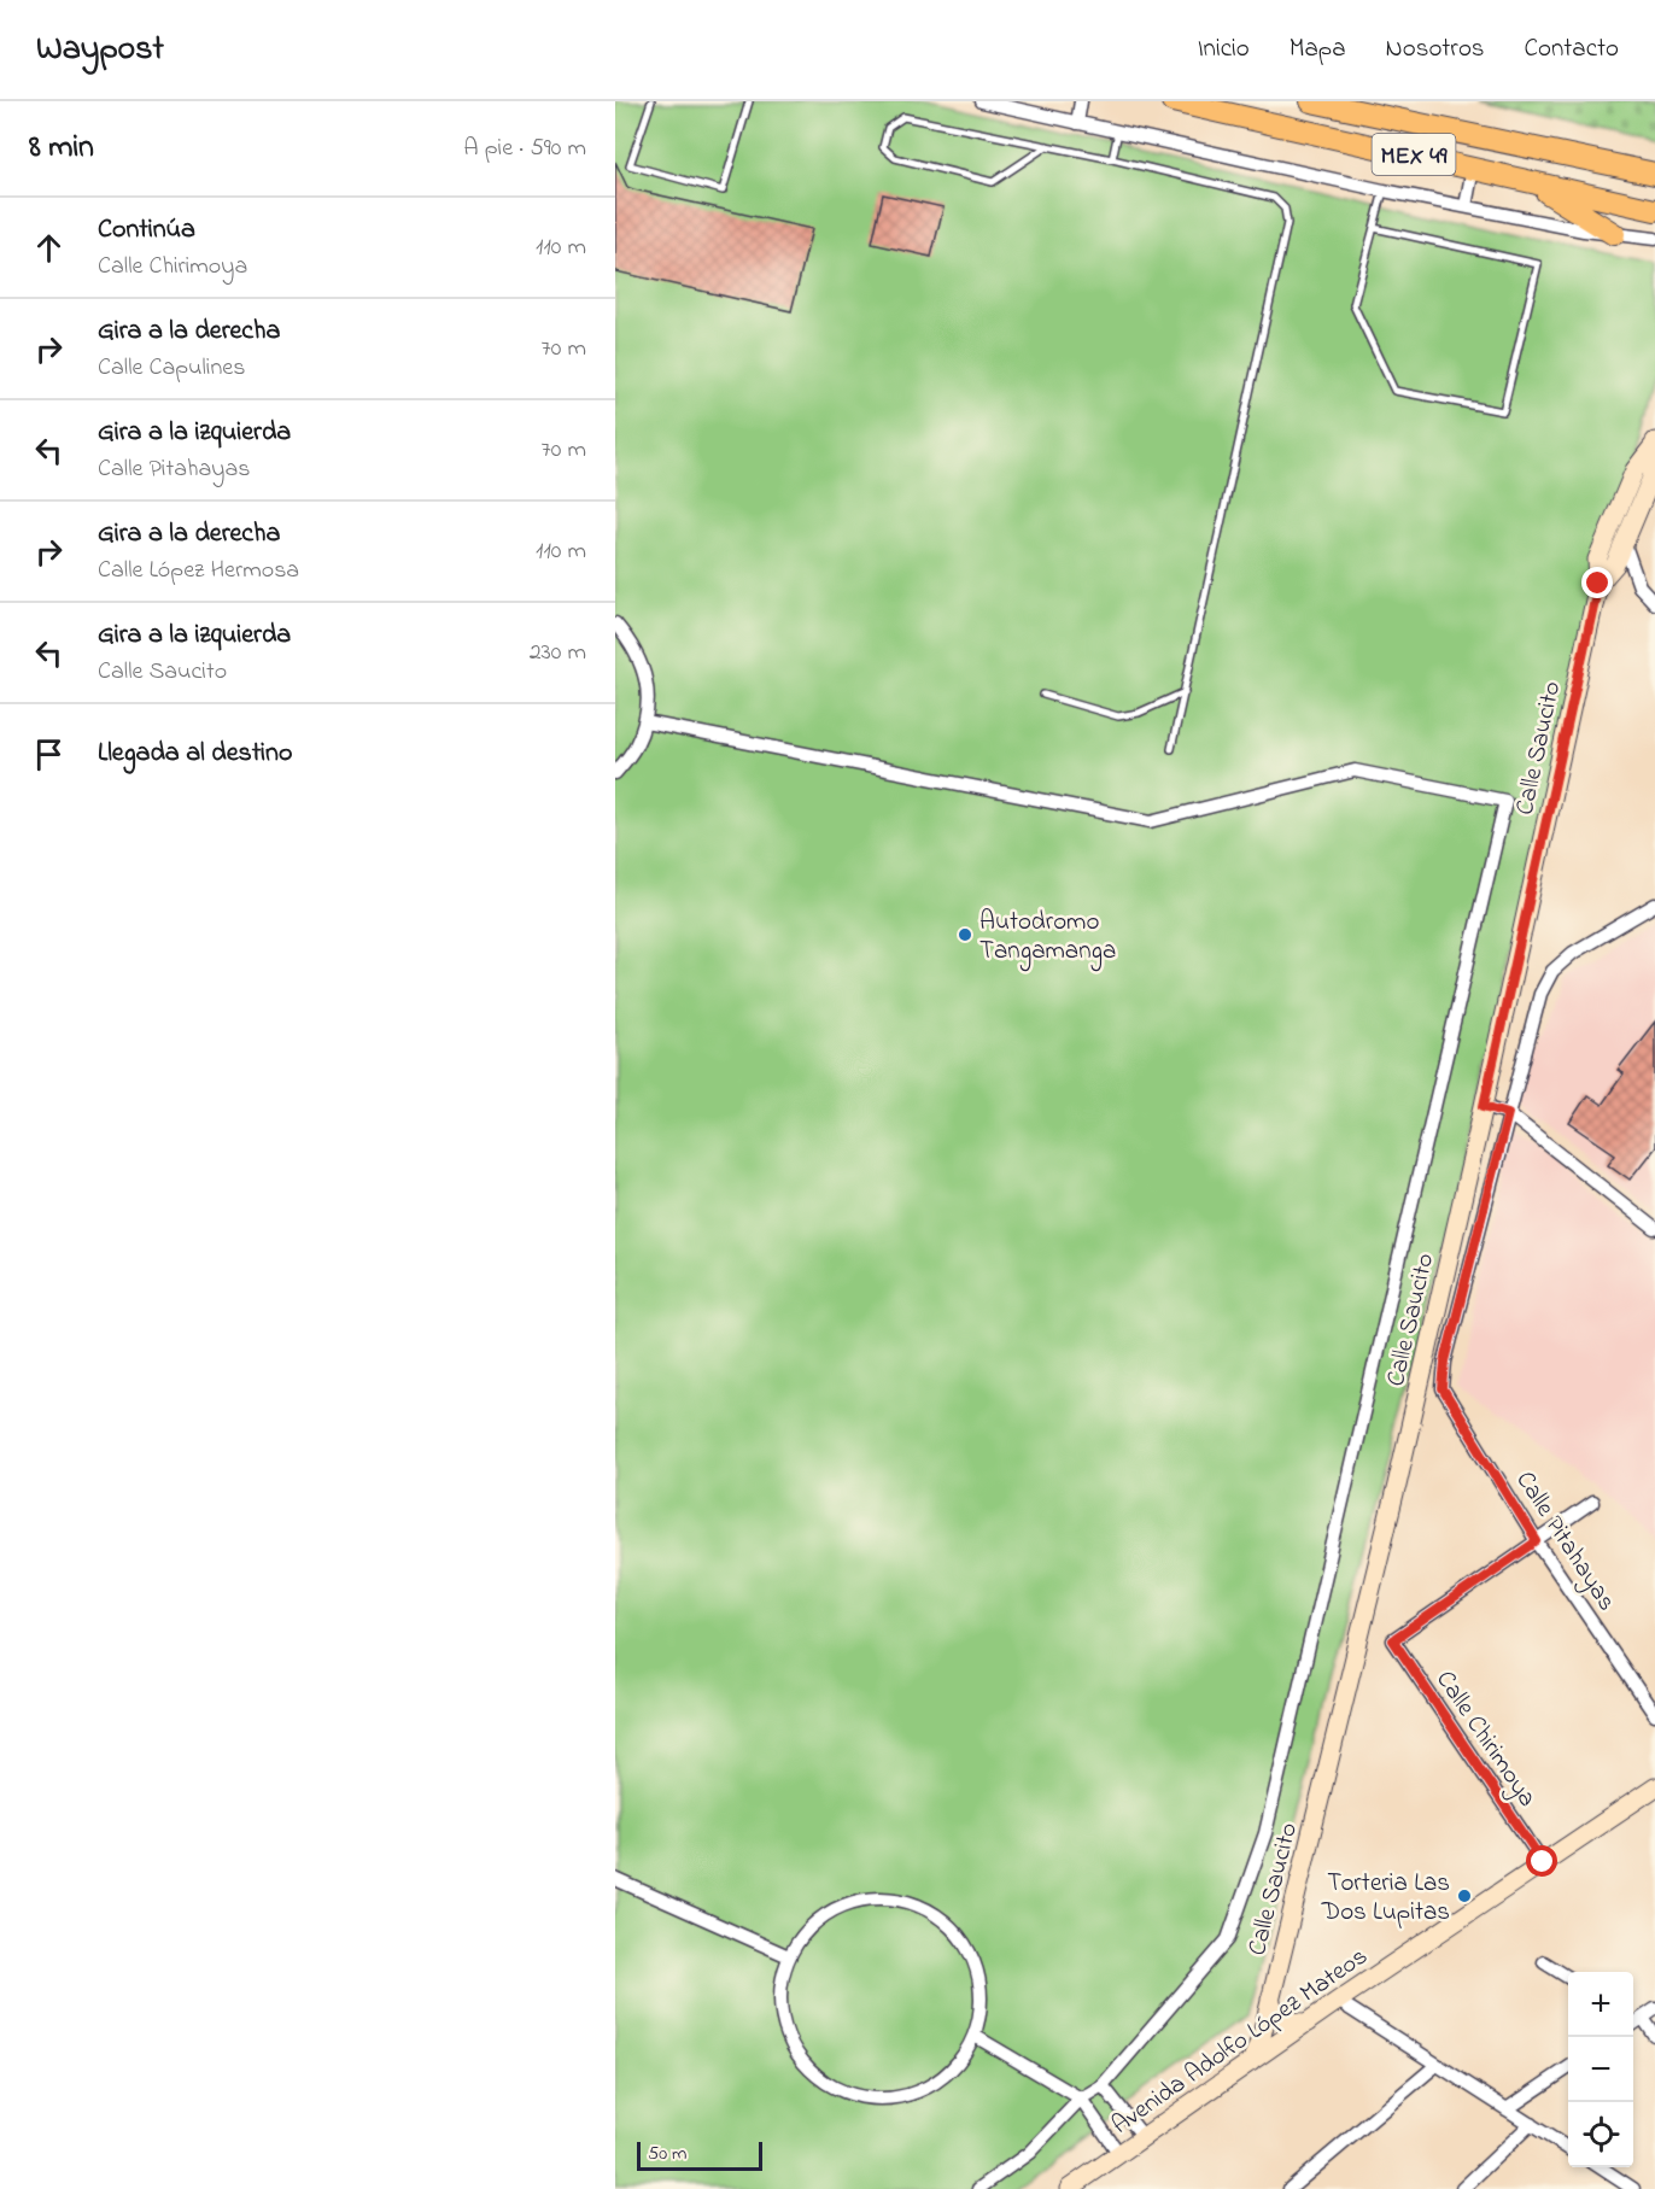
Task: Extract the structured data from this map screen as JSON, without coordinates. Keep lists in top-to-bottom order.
{
  "streets": {
    "main road": ["MEX 49"],
    "street": [
      "Calle Saucito",
      "Calle Pitahayas",
      "Calle Chirimoya",
      "Avenida Adolfo López Mateos"
    ]
  },
  "crossings": [
    ["Calle Saucito", "Avenida Adolfo López Mateos"],
    ["Calle Pitahayas", "Calle Chirimoya"],
    ["Calle Chirimoya", "Avenida Adolfo López Mateos"]
  ],
  "places": ["Autodromo Tangamanga", "Torteria Las Dos Lupitas"],
  "scale_bar": "50 m",
  "page": {
    "header": "Waypost",
    "nav": [
      "Inicio",
      "Mapa",
      "Nosotros",
      "Contacto"
    ],
    "heading": ["8 min", "A pie · 590 m"],
    "list": [
      ["Continúa", "Calle Chirimoya", "110 m"],
      ["Gira a la derecha", "Calle Capulines", "70 m"],
      ["Gira a la izquierda", "Calle Pitahayas", "70 m"],
      ["Gira a la derecha", "Calle López Hermosa", "110 m"],
      ["Gira a la izquierda", "Calle Saucito", "230 m"],
      "Llegada al destino"
    ],
    "map_buttons": ["+", "−"],
    "scale": "50 m"
  }
}
